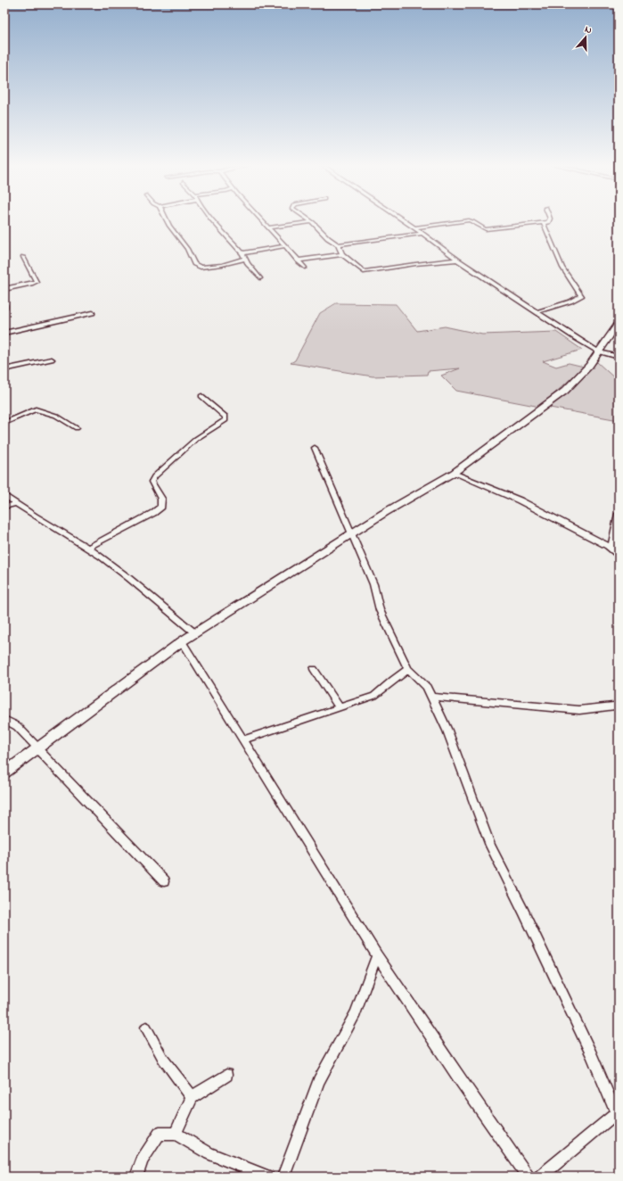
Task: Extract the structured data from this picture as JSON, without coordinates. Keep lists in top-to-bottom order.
{
  "north": "top"
}
